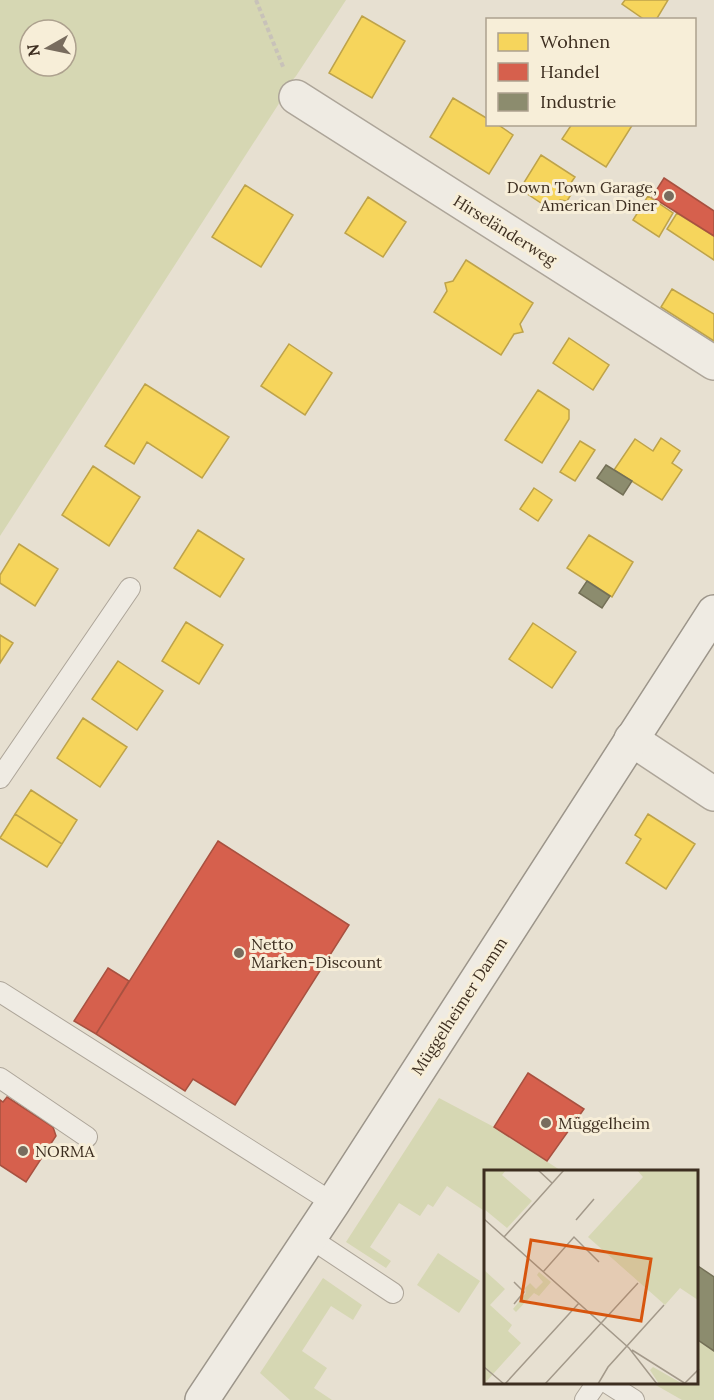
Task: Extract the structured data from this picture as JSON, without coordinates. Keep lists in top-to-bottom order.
{
  "streets": {
    "main road": ["Hirseländerweg", "Müggelheimer Damm"]
  },
  "places": [
    "Down Town Garage, American Diner",
    "Netto Marken-Discount",
    "Müggelheim",
    "NORMA"
  ],
  "legend": ["Wohnen", "Handel", "Industrie"],
  "north": "left"
}
